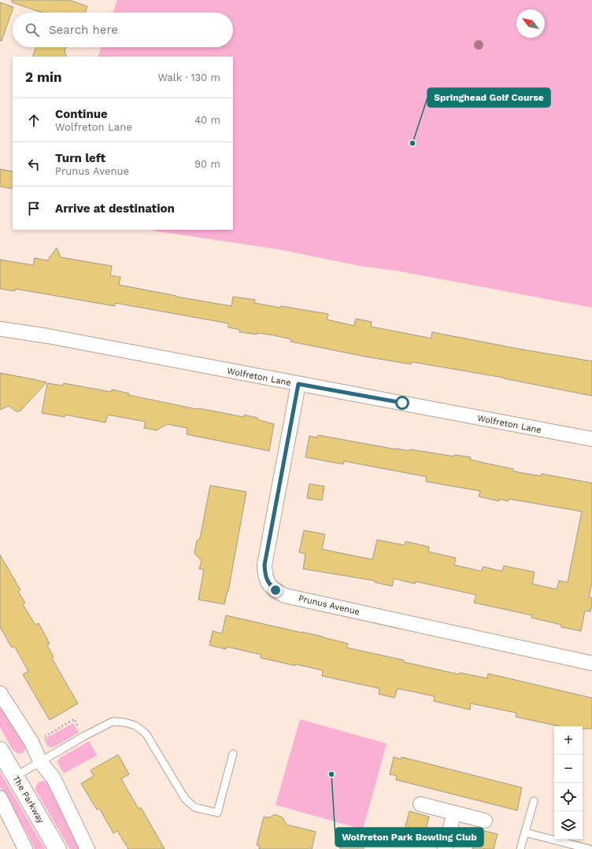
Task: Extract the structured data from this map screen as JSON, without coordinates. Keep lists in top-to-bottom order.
{
  "streets": {
    "street": ["Wolfreton Lane", "Prunus Avenue", "The Parkway"]
  },
  "crossings": [
    ["Wolfreton Lane", "Prunus Avenue"]
  ],
  "places": ["Springhead Golf Course", "Wolfreton Park Bowling Club"],
  "north": "top left",
  "page": {
    "search": "Search here",
    "heading": ["2 min", "Walk · 130 m"],
    "list": [
      ["Continue", "Wolfreton Lane", "40 m"],
      ["Turn left", "Prunus Avenue", "90 m"],
      "Arrive at destination"
    ],
    "map_buttons": ["+", "−"]
  }
}
